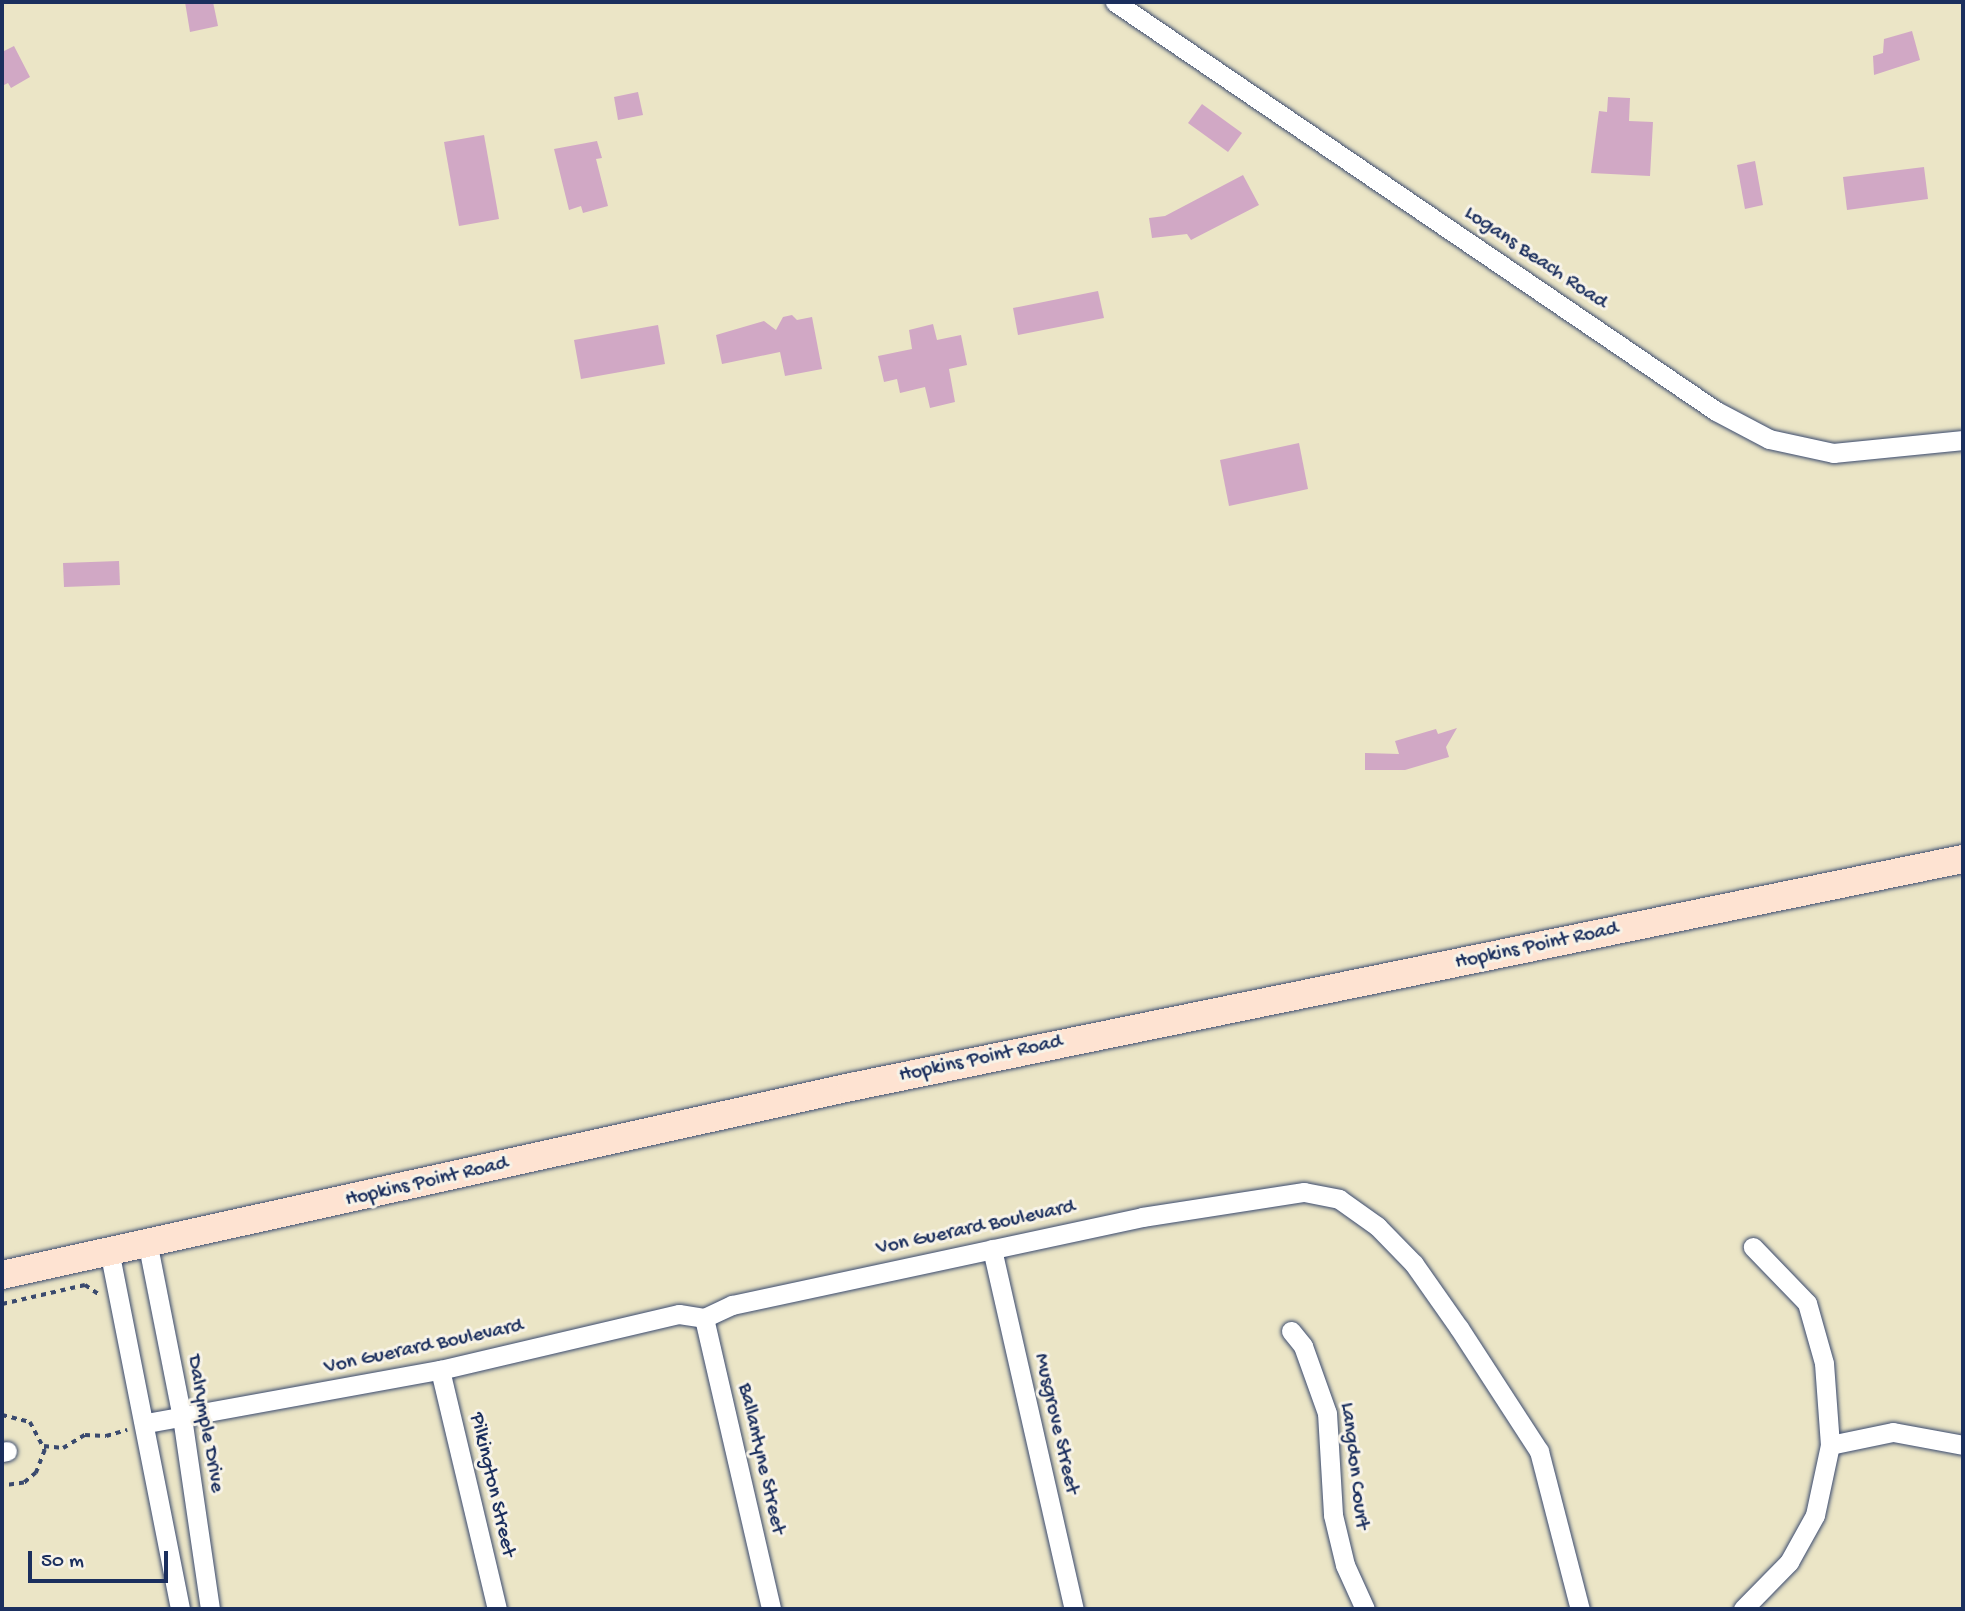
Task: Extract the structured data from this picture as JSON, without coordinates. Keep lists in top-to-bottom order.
{
  "streets": {
    "street": [
      "Logans Beach Road",
      "Hopkins Point Road",
      "Von Guerard Boulevard",
      "Dalrymple Drive",
      "Musgrove Street",
      "Ballantyne Street",
      "Langdon Court",
      "Pilkington Street"
    ]
  },
  "crossings": [
    ["Hopkins Point Road", "Dalrymple Drive"],
    ["Von Guerard Boulevard", "Dalrymple Drive"],
    ["Von Guerard Boulevard", "Musgrove Street"],
    ["Von Guerard Boulevard", "Ballantyne Street"],
    ["Von Guerard Boulevard", "Pilkington Street"]
  ],
  "scale_bar": "50 m"
}
